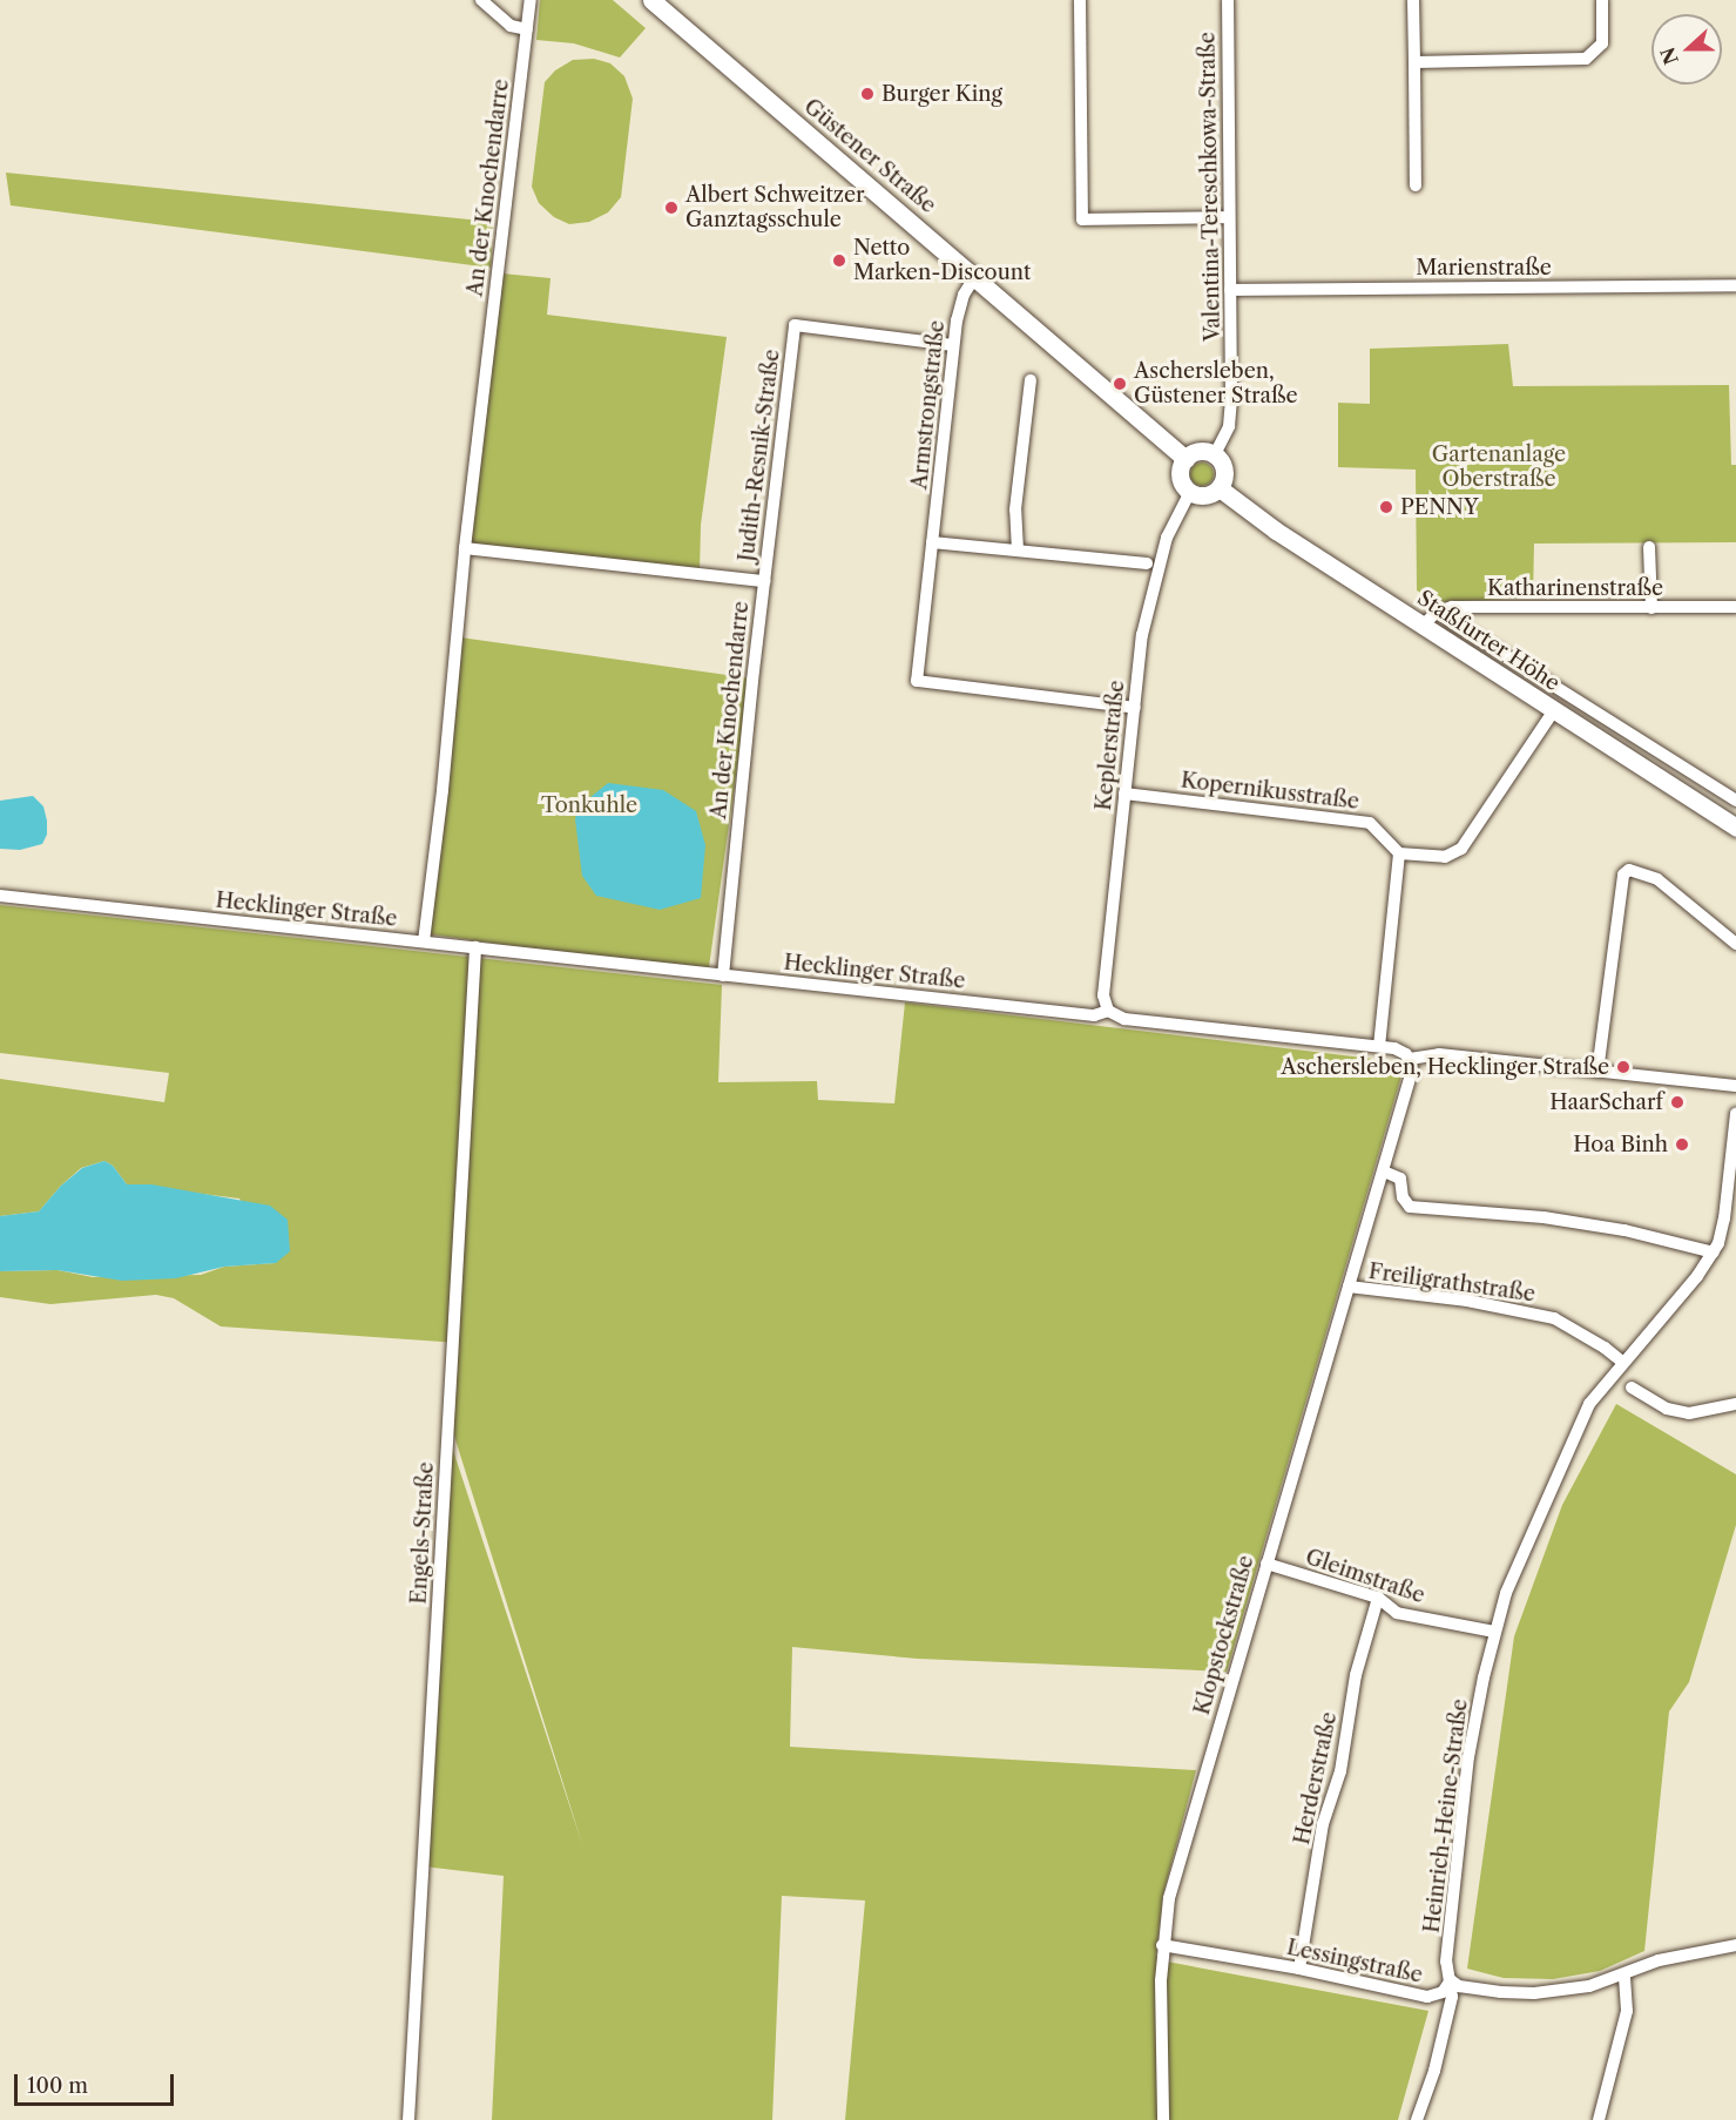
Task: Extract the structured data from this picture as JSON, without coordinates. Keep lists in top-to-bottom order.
{
  "streets": {
    "main road": ["Güstener Straße", "Staßfurter Höhe"],
    "street": [
      "Valentina-Tereschkowa-Straße",
      "An der Knochendarre",
      "Marienstraße",
      "Armstrongstraße",
      "Judith-Resnik-Straße",
      "Katharinenstraße",
      "Keplerstraße",
      "Kopernikusstraße",
      "Hecklinger Straße",
      "Freiligrathstraße",
      "Engels-Straße",
      "Gleimstraße",
      "Klopstockstraße",
      "Herderstraße",
      "Heinrich-Heine-Straße",
      "Lessingstraße"
    ]
  },
  "crossings": [
    ["Güstener Straße", "Valentina-Tereschkowa-Straße"],
    ["Güstener Straße", "Armstrongstraße"],
    ["Güstener Straße", "Staßfurter Höhe"],
    ["Güstener Straße", "Keplerstraße"],
    ["Valentina-Tereschkowa-Straße", "Marienstraße"],
    ["Valentina-Tereschkowa-Straße", "Staßfurter Höhe"],
    ["Valentina-Tereschkowa-Straße", "Keplerstraße"],
    ["An der Knochendarre", "Judith-Resnik-Straße"],
    ["An der Knochendarre", "Hecklinger Straße"],
    ["Armstrongstraße", "Judith-Resnik-Straße"],
    ["Armstrongstraße", "Keplerstraße"],
    ["Katharinenstraße", "Staßfurter Höhe"],
    ["Staßfurter Höhe", "Keplerstraße"],
    ["Keplerstraße", "Kopernikusstraße"],
    ["Keplerstraße", "Hecklinger Straße"],
    ["Hecklinger Straße", "Engels-Straße"],
    ["Hecklinger Straße", "Klopstockstraße"],
    ["Freiligrathstraße", "Klopstockstraße"],
    ["Freiligrathstraße", "Heinrich-Heine-Straße"],
    ["Gleimstraße", "Klopstockstraße"],
    ["Gleimstraße", "Herderstraße"],
    ["Gleimstraße", "Heinrich-Heine-Straße"],
    ["Klopstockstraße", "Lessingstraße"],
    ["Herderstraße", "Lessingstraße"],
    ["Heinrich-Heine-Straße", "Lessingstraße"]
  ],
  "parks": ["Gartenanlage Oberstraße", "Tonkuhle"],
  "places": [
    "Burger King",
    "Albert Schweitzer Ganztagsschule",
    "Netto Marken-Discount",
    "Aschersleben, Güstener Straße",
    "PENNY",
    "Aschersleben, Hecklinger Straße",
    "HaarScharf",
    "Hoa Binh"
  ],
  "scale_bar": "100 m",
  "north": "left"
}
